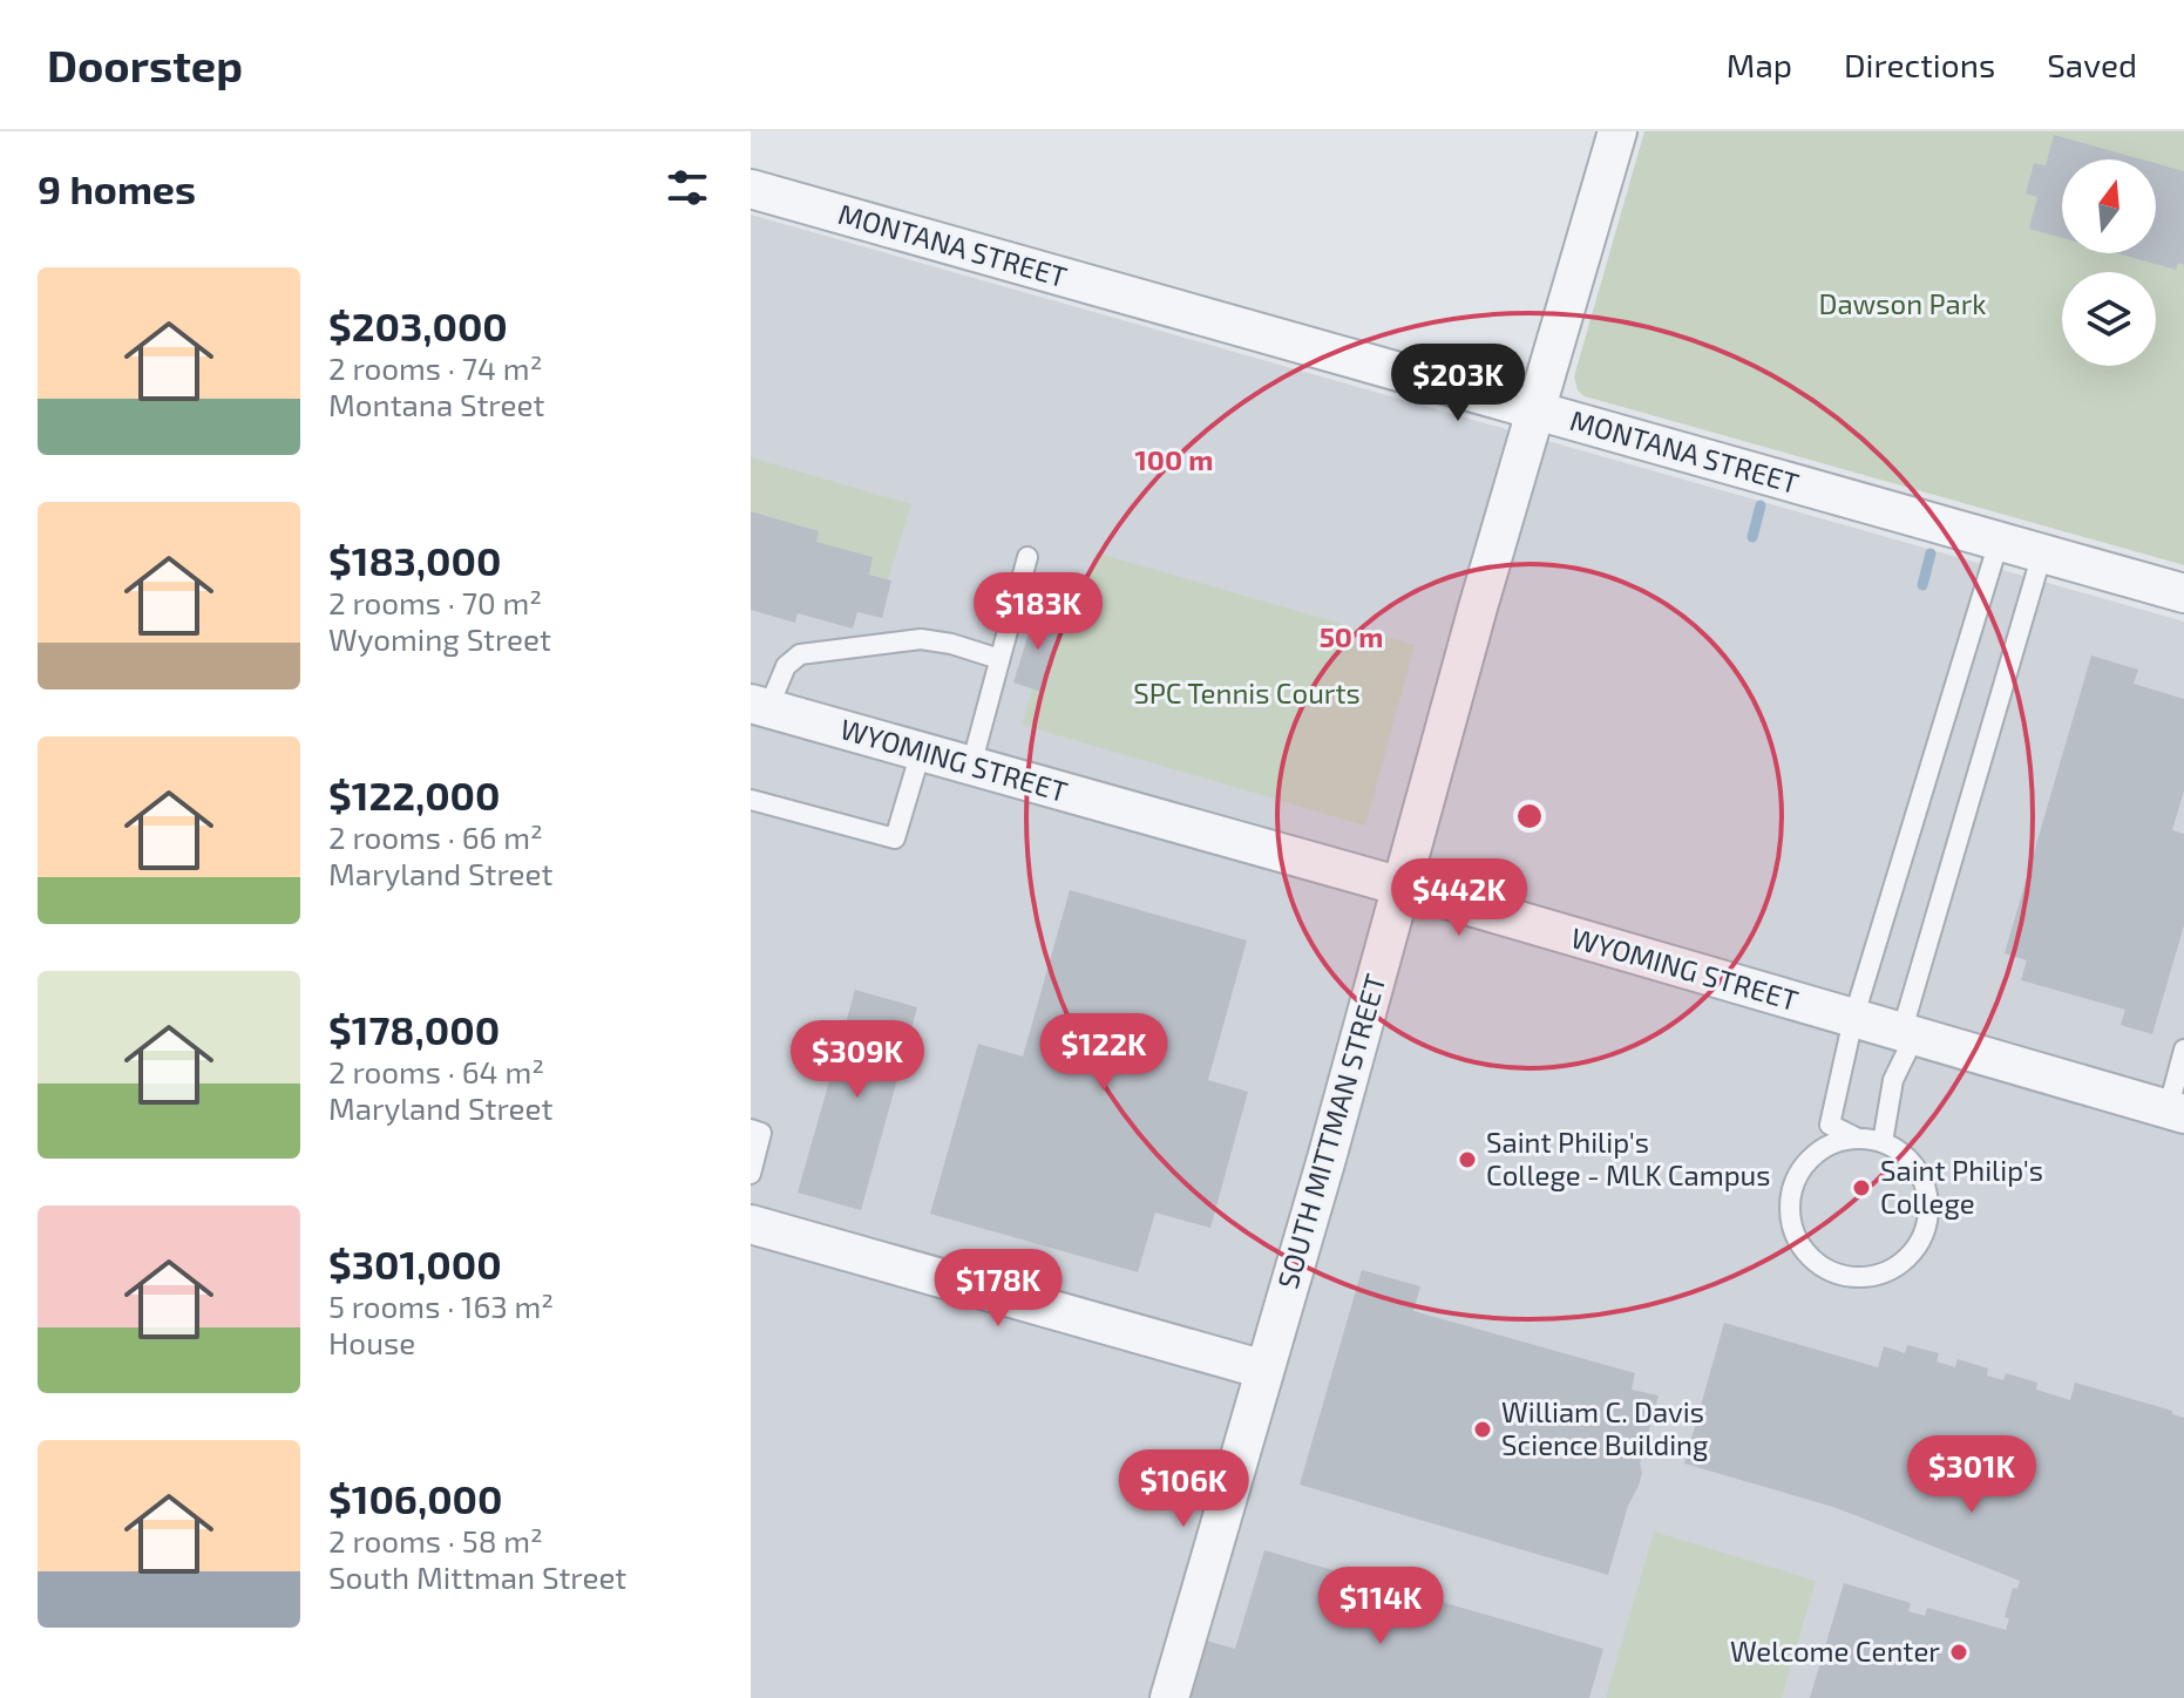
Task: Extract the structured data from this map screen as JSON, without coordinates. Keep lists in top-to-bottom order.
{
  "streets": {
    "street": ["MONTANA STREET", "WYOMING STREET", "SOUTH MITTMAN STREET"]
  },
  "crossings": [
    ["MONTANA STREET", "SOUTH MITTMAN STREET"],
    ["WYOMING STREET", "SOUTH MITTMAN STREET"]
  ],
  "parks": ["Dawson Park", "SPC Tennis Courts"],
  "places": [
    "Saint Philip's College - MLK Campus",
    "Saint Philip's College",
    "William C. Davis Science Building",
    "Welcome Center"
  ],
  "north": "top",
  "page": {
    "header": "Doorstep",
    "nav": ["Map", "Directions", "Saved"],
    "heading": "9 homes",
    "list": [
      {
        "name": "$203,000",
        "note": "2 rooms · 74 m² · Montana Street"
      },
      {
        "name": "$183,000",
        "note": "2 rooms · 70 m² · Wyoming Street"
      },
      {
        "name": "$122,000",
        "note": "2 rooms · 66 m² · Maryland Street"
      },
      {
        "name": "$178,000",
        "note": "2 rooms · 64 m² · Maryland Street"
      },
      {
        "name": "$301,000",
        "note": "5 rooms · 163 m² · House"
      },
      {
        "name": "$106,000",
        "note": "2 rooms · 58 m² · South Mittman Street"
      }
    ],
    "price": [
      "$203K",
      "$183K",
      "$442K",
      "$122K",
      "$309K",
      "$178K",
      "$301K",
      "$106K",
      "$114K"
    ]
  },
  "rings": ["100 m", "50 m"]
}
